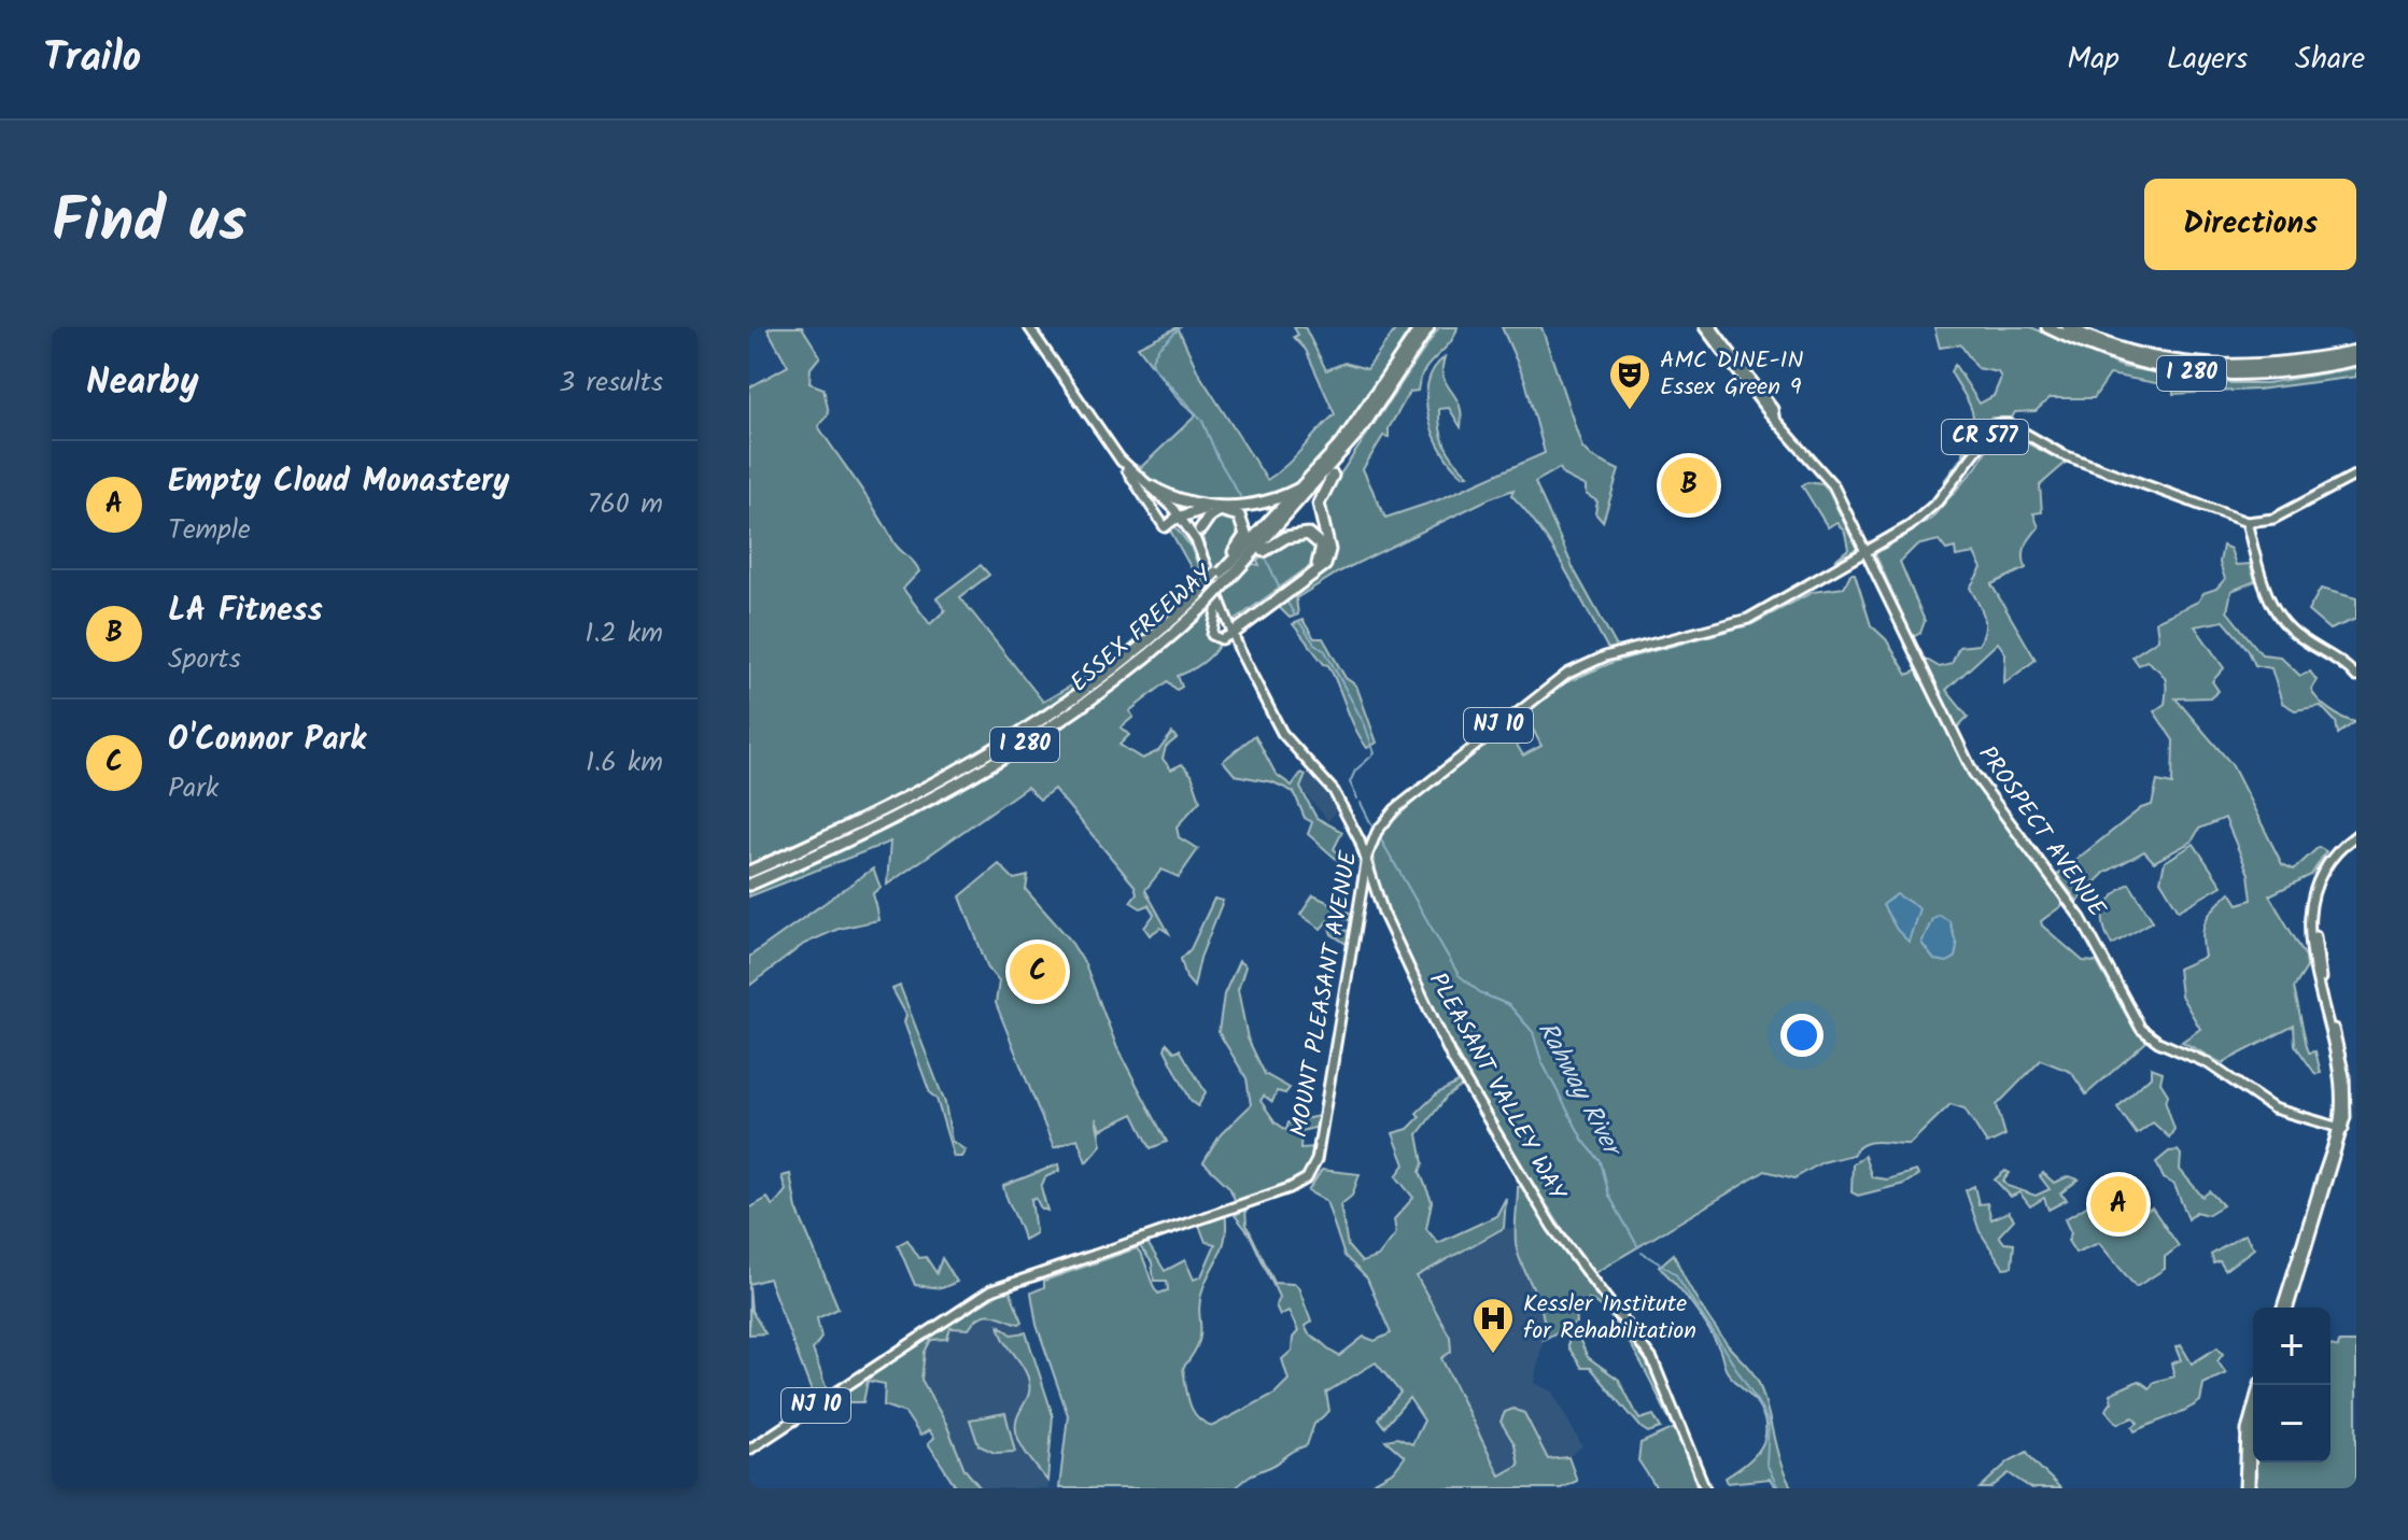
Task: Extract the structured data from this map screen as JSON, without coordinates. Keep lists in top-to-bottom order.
{
  "streets": {
    "highway": ["I 280", "ESSEX FREEWAY"],
    "main road": [
      "CR 577",
      "NJ 10",
      "PROSPECT AVENUE",
      "MOUNT PLEASANT AVENUE",
      "PLEASANT VALLEY WAY"
    ]
  },
  "crossings": [
    ["ESSEX FREEWAY", "PLEASANT VALLEY WAY"],
    ["PROSPECT AVENUE", "MOUNT PLEASANT AVENUE"],
    ["MOUNT PLEASANT AVENUE", "PLEASANT VALLEY WAY"]
  ],
  "water": ["Rahway River"],
  "places": {
    "theatre": ["AMC DINE-IN Essex Green 9"],
    "hospital": ["Kessler Institute for Rehabilitation"]
  },
  "page": {
    "header": "Trailo",
    "nav": ["Map", "Layers", "Share"],
    "title": "Find us",
    "buttons": "Directions",
    "heading": ["Nearby", "3 results"],
    "list": [
      {
        "mark": "A",
        "name": "Empty Cloud Monastery",
        "note": "Temple",
        "value": "760 m"
      },
      {
        "mark": "B",
        "name": "LA Fitness",
        "note": "Sports",
        "value": "1.2 km"
      },
      {
        "mark": "C",
        "name": "O'Connor Park",
        "note": "Park",
        "value": "1.6 km"
      }
    ],
    "pins": ["B", "C", "A"],
    "map_buttons": ["+", "−"]
  }
}
